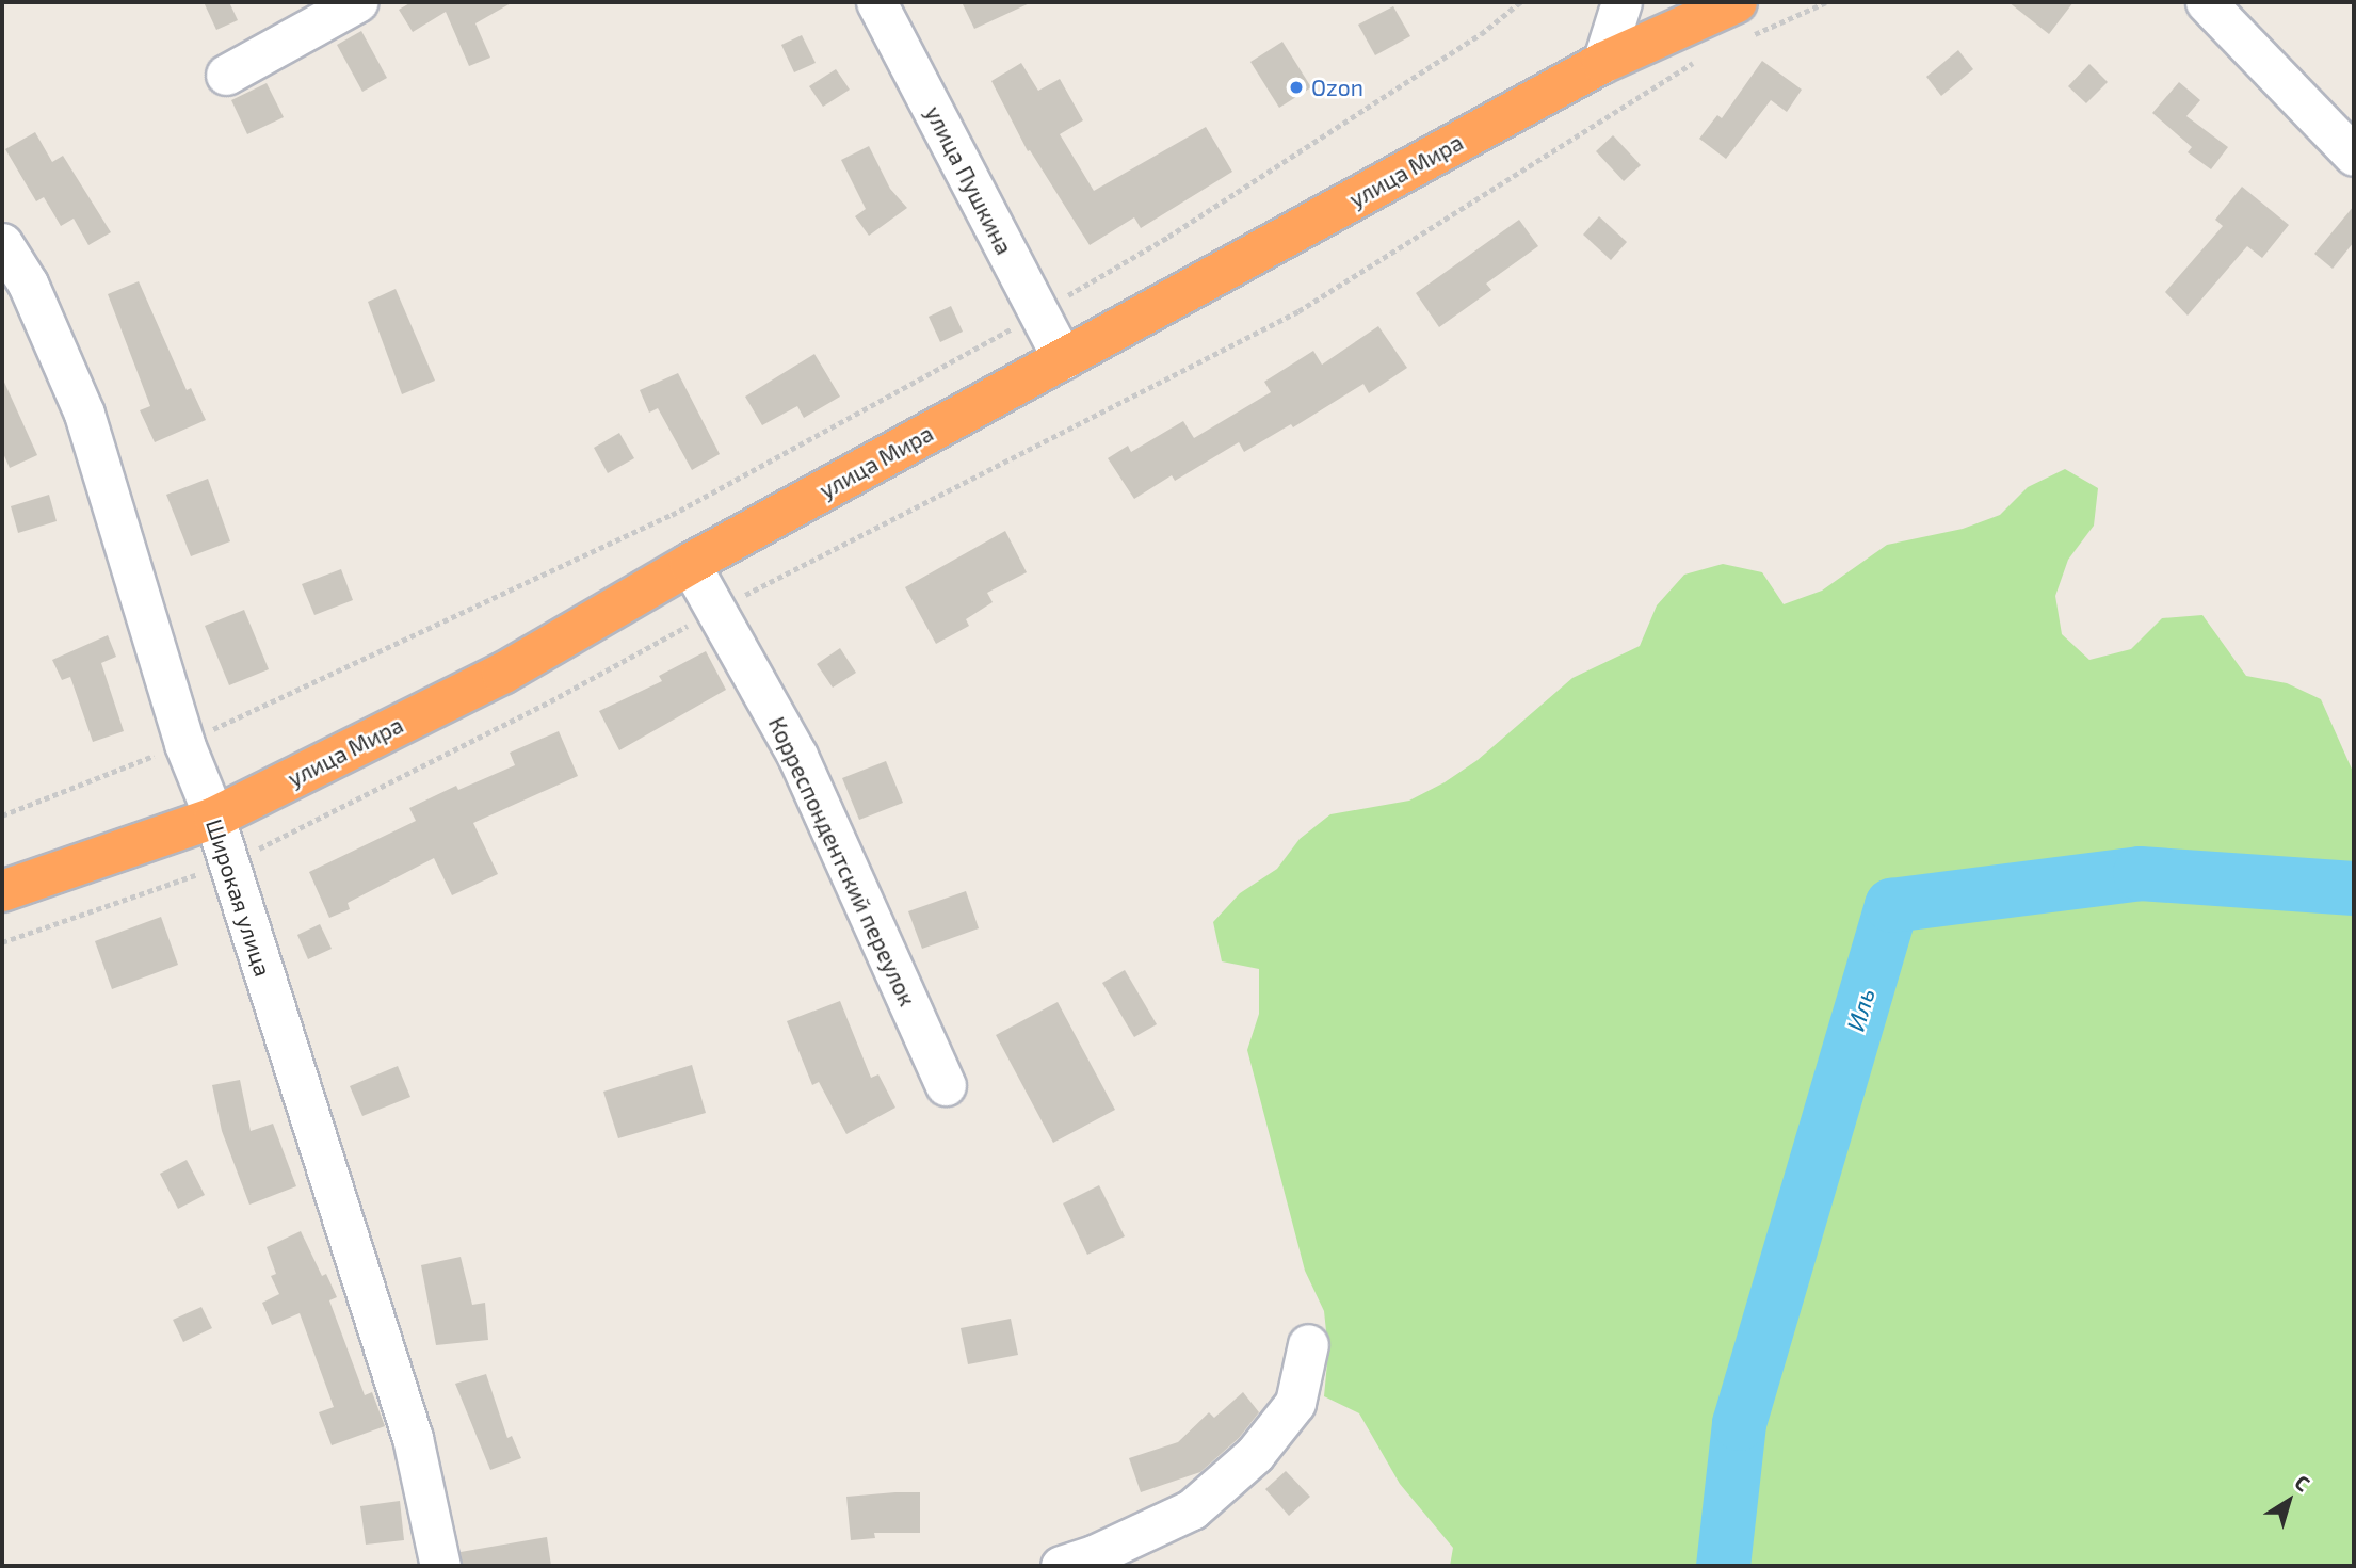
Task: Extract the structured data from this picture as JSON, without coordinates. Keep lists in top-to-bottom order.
{
  "streets": {
    "highway": ["улица Мира"],
    "street": ["улица Пушкина", "Корреспондентский переулок", "Широкая улица"]
  },
  "crossings": [
    ["улица Мира", "улица Пушкина"],
    ["улица Мира", "Корреспондентский переулок"],
    ["улица Мира", "Широкая улица"]
  ],
  "water": ["Иль"],
  "places": ["Ozon"],
  "north": "top right"
}
